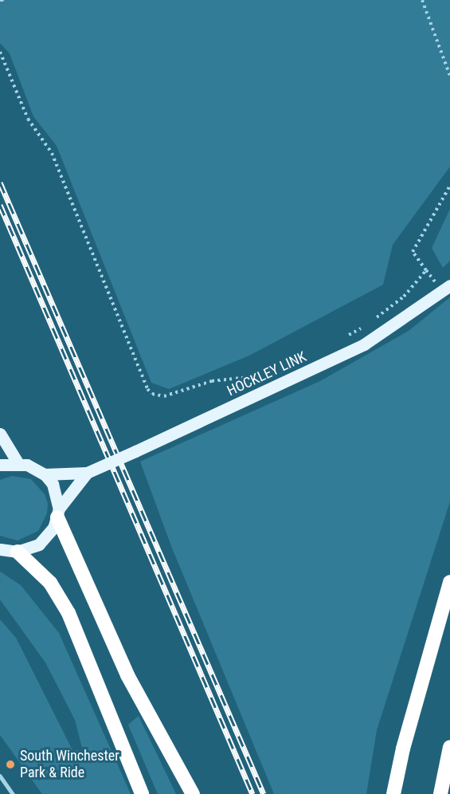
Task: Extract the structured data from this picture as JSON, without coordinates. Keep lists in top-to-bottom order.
{
  "streets": {
    "main road": ["HOCKLEY LINK"]
  },
  "places": ["South Winchester Park & Ride"]
}
